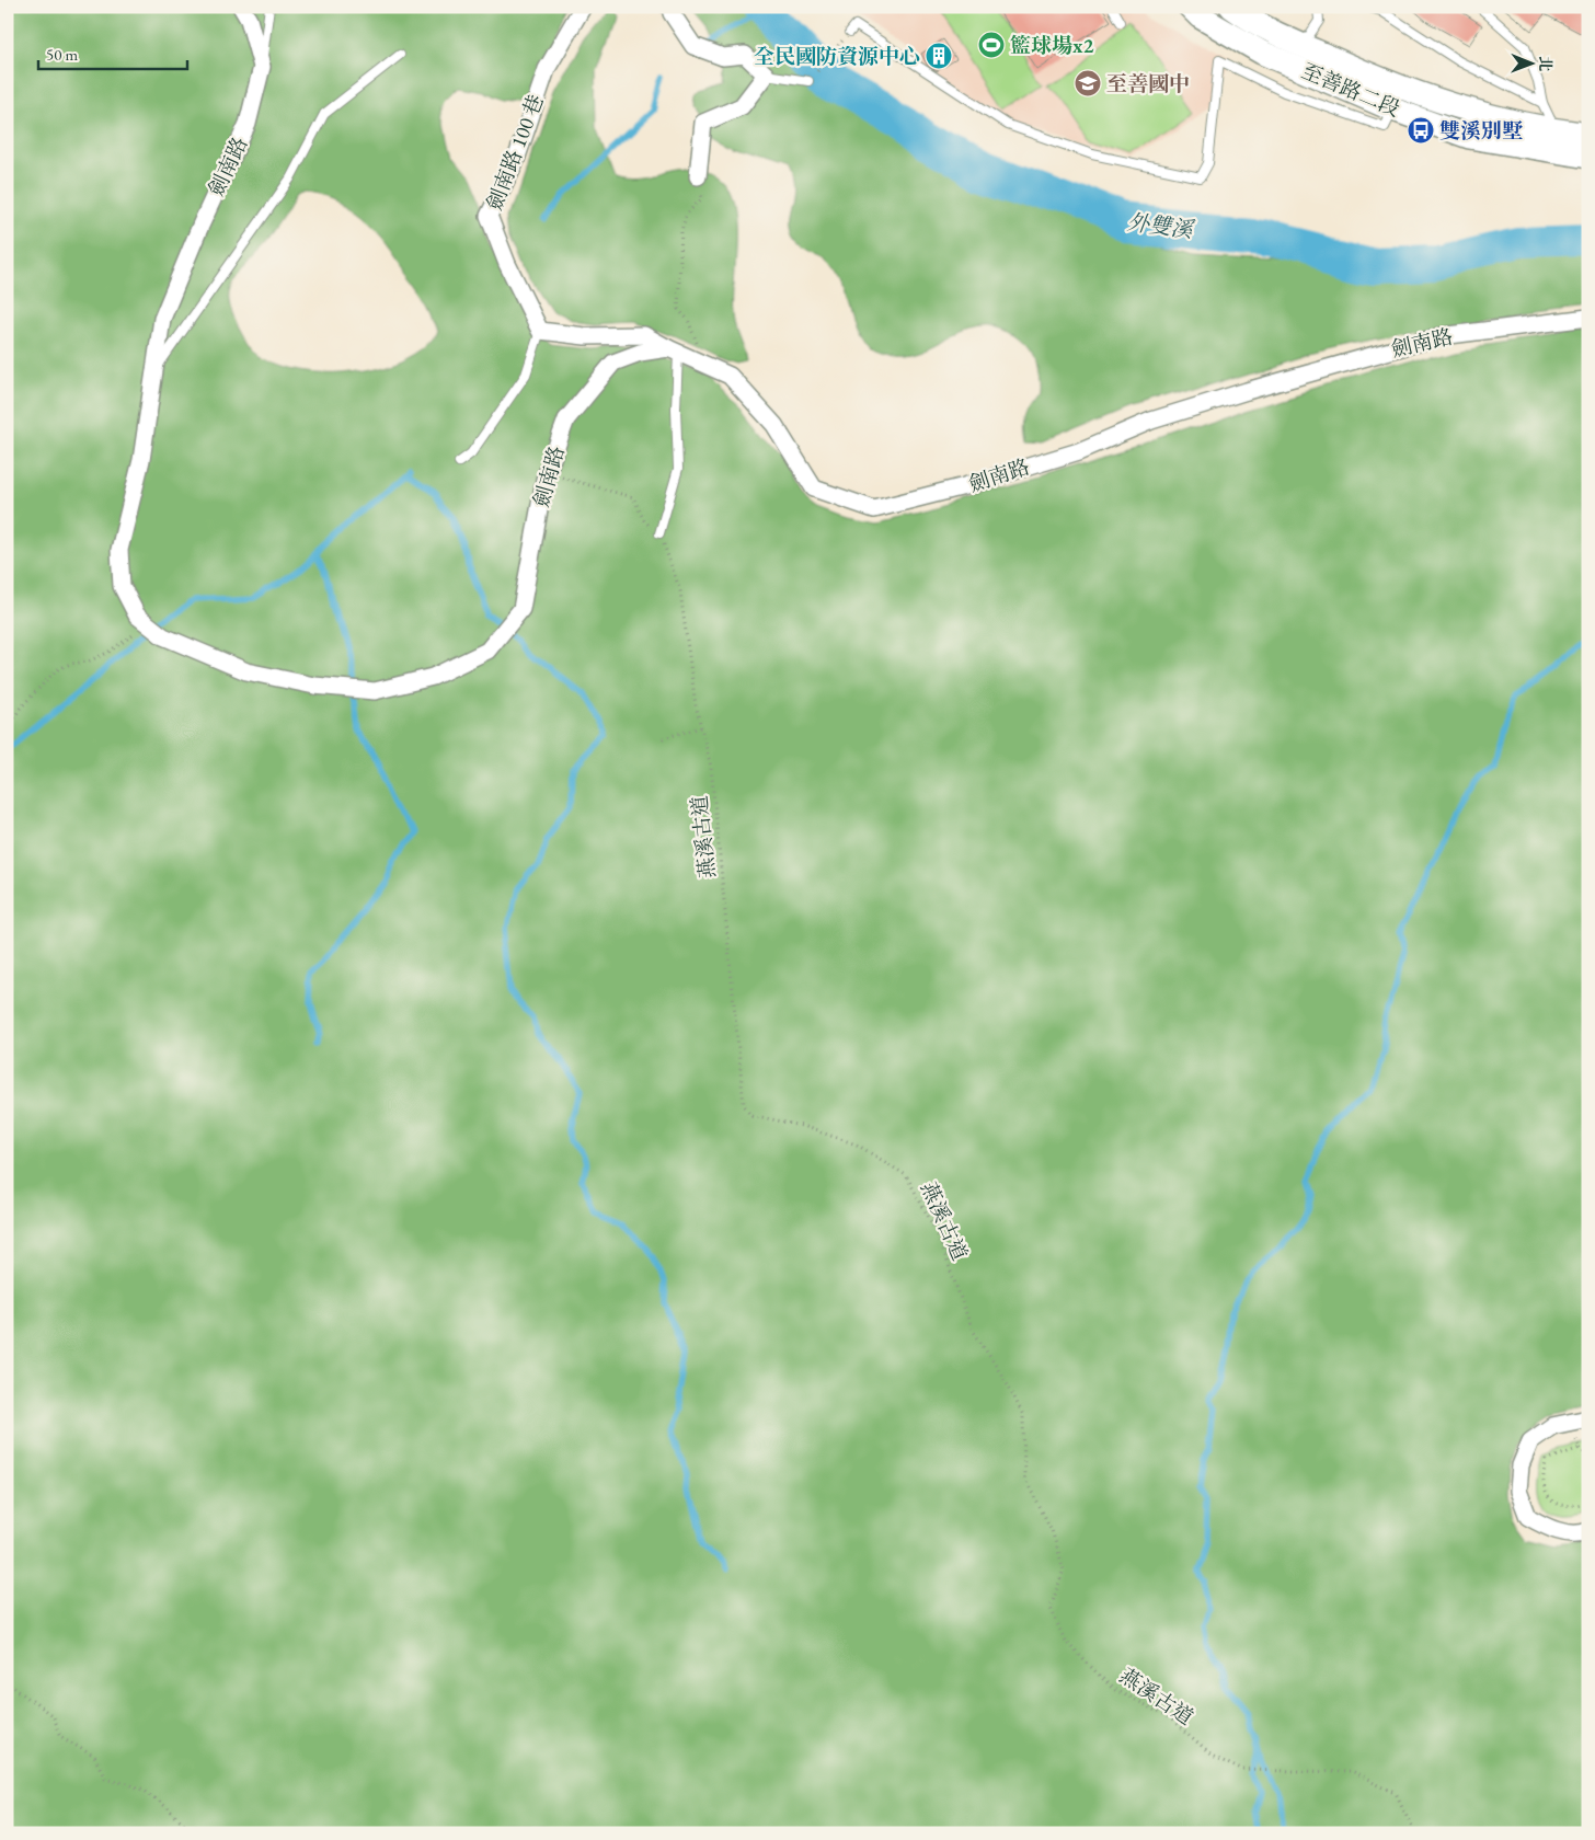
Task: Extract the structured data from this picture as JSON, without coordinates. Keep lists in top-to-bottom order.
{
  "streets": {
    "street": ["至善路二段", "劍南路 100 巷", "劍南路"],
    "path": ["燕溪古道"]
  },
  "water": ["外雙溪"],
  "places": {
    "sports": ["籃球場x2"],
    "building": ["全民國防資源中心"],
    "school or university": ["至善國中"],
    "bus stop": ["雙溪別墅"]
  },
  "scale_bar": "50 m",
  "north": "right"
}
